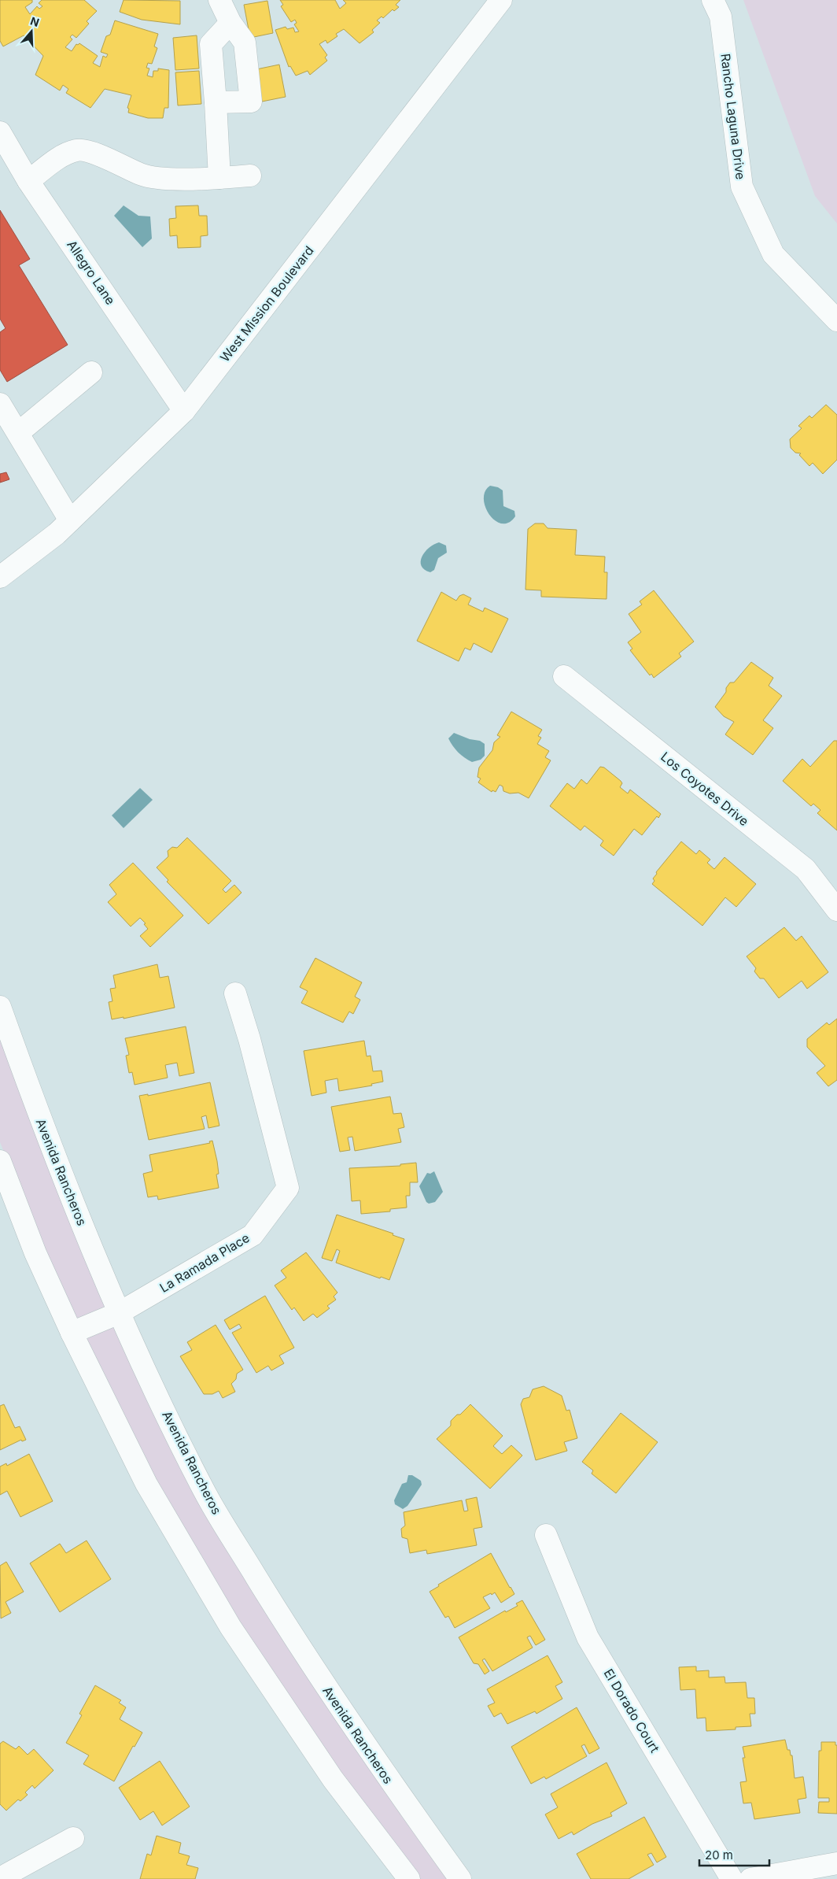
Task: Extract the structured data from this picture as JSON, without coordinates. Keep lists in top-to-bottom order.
{
  "streets": {
    "main road": [
      "Rancho Laguna Drive",
      "Allegro Lane",
      "West Mission Boulevard",
      "Los Coyotes Drive",
      "Avenida Rancheros",
      "La Ramada Place",
      "El Dorado Court"
    ]
  },
  "crossings": [
    ["Allegro Lane", "West Mission Boulevard"],
    ["Avenida Rancheros", "La Ramada Place"]
  ],
  "scale_bar": "20 m",
  "north": "top"
}
